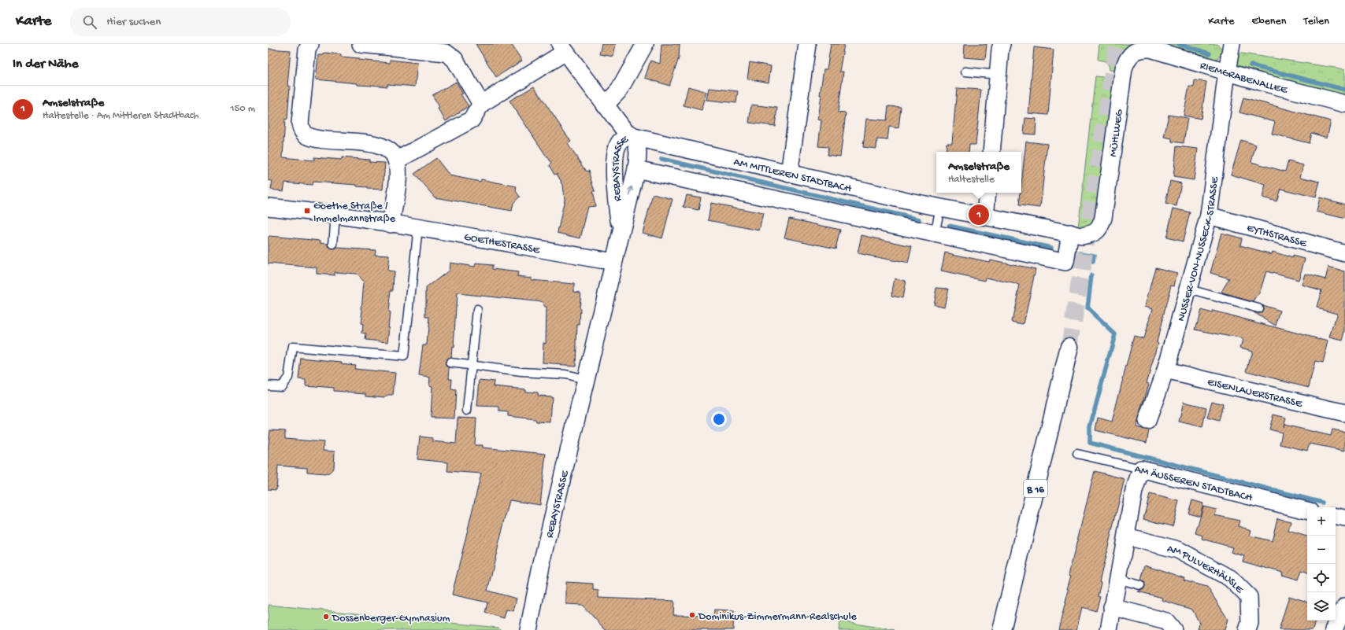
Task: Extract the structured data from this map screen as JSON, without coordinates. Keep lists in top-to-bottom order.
{
  "streets": {
    "main road": ["B 16"],
    "street": [
      "RIEMGRABENALLEE",
      "MÜHLWEG",
      "REBAYSTRASSE",
      "AM MITTLEREN STADTBACH",
      "EYTHSTRASSE",
      "GOETHESTRASSE",
      "NUSSER-VON-NUSSECK-STRASSE",
      "EISENLAUERSTRASSE",
      "AM ÄUSSEREN STADTBACH",
      "AM PULVERHÄUSLE"
    ]
  },
  "crossings": [
    ["RIEMGRABENALLEE", "MÜHLWEG"],
    ["RIEMGRABENALLEE", "NUSSER-VON-NUSSECK-STRASSE"],
    ["MÜHLWEG", "AM MITTLEREN STADTBACH"],
    ["REBAYSTRASSE", "AM MITTLEREN STADTBACH"],
    ["REBAYSTRASSE", "GOETHESTRASSE"],
    ["EYTHSTRASSE", "NUSSER-VON-NUSSECK-STRASSE"],
    ["NUSSER-VON-NUSSECK-STRASSE", "EISENLAUERSTRASSE"]
  ],
  "places": {
    "transit": ["Goethe Straße / Immelmannstraße"],
    "other": ["Dominikus-Zimmermann-Realschule", "Dossenberger-Gymnasium"]
  },
  "page": {
    "header": "Karte",
    "search": "Hier suchen",
    "nav": ["Karte", "Ebenen", "Teilen"],
    "heading": "In der Nähe",
    "list": [
      {
        "mark": "1",
        "name": "Amselstraße",
        "note": "Haltestelle · Am Mittleren Stadtbach",
        "value": "150 m"
      }
    ],
    "popup": ["Amselstraße", "Haltestelle"],
    "pins": "1",
    "map_buttons": ["+", "−"]
  }
}
